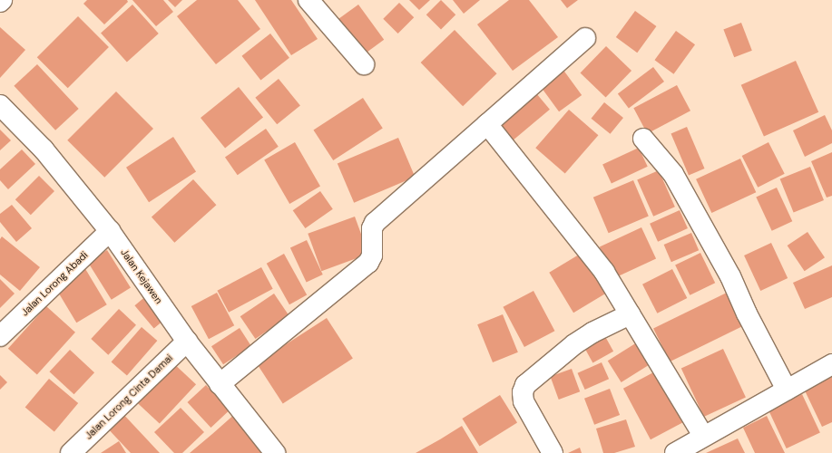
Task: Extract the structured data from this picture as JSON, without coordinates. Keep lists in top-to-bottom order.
{
  "streets": {
    "street": ["Jalan Kejawen", "Jalan Lorong Abadi", "Jalan Lorong Cinta Damai"]
  },
  "crossings": [
    ["Jalan Kejawen", "Jalan Lorong Abadi"],
    ["Jalan Kejawen", "Jalan Lorong Cinta Damai"]
  ]
}
